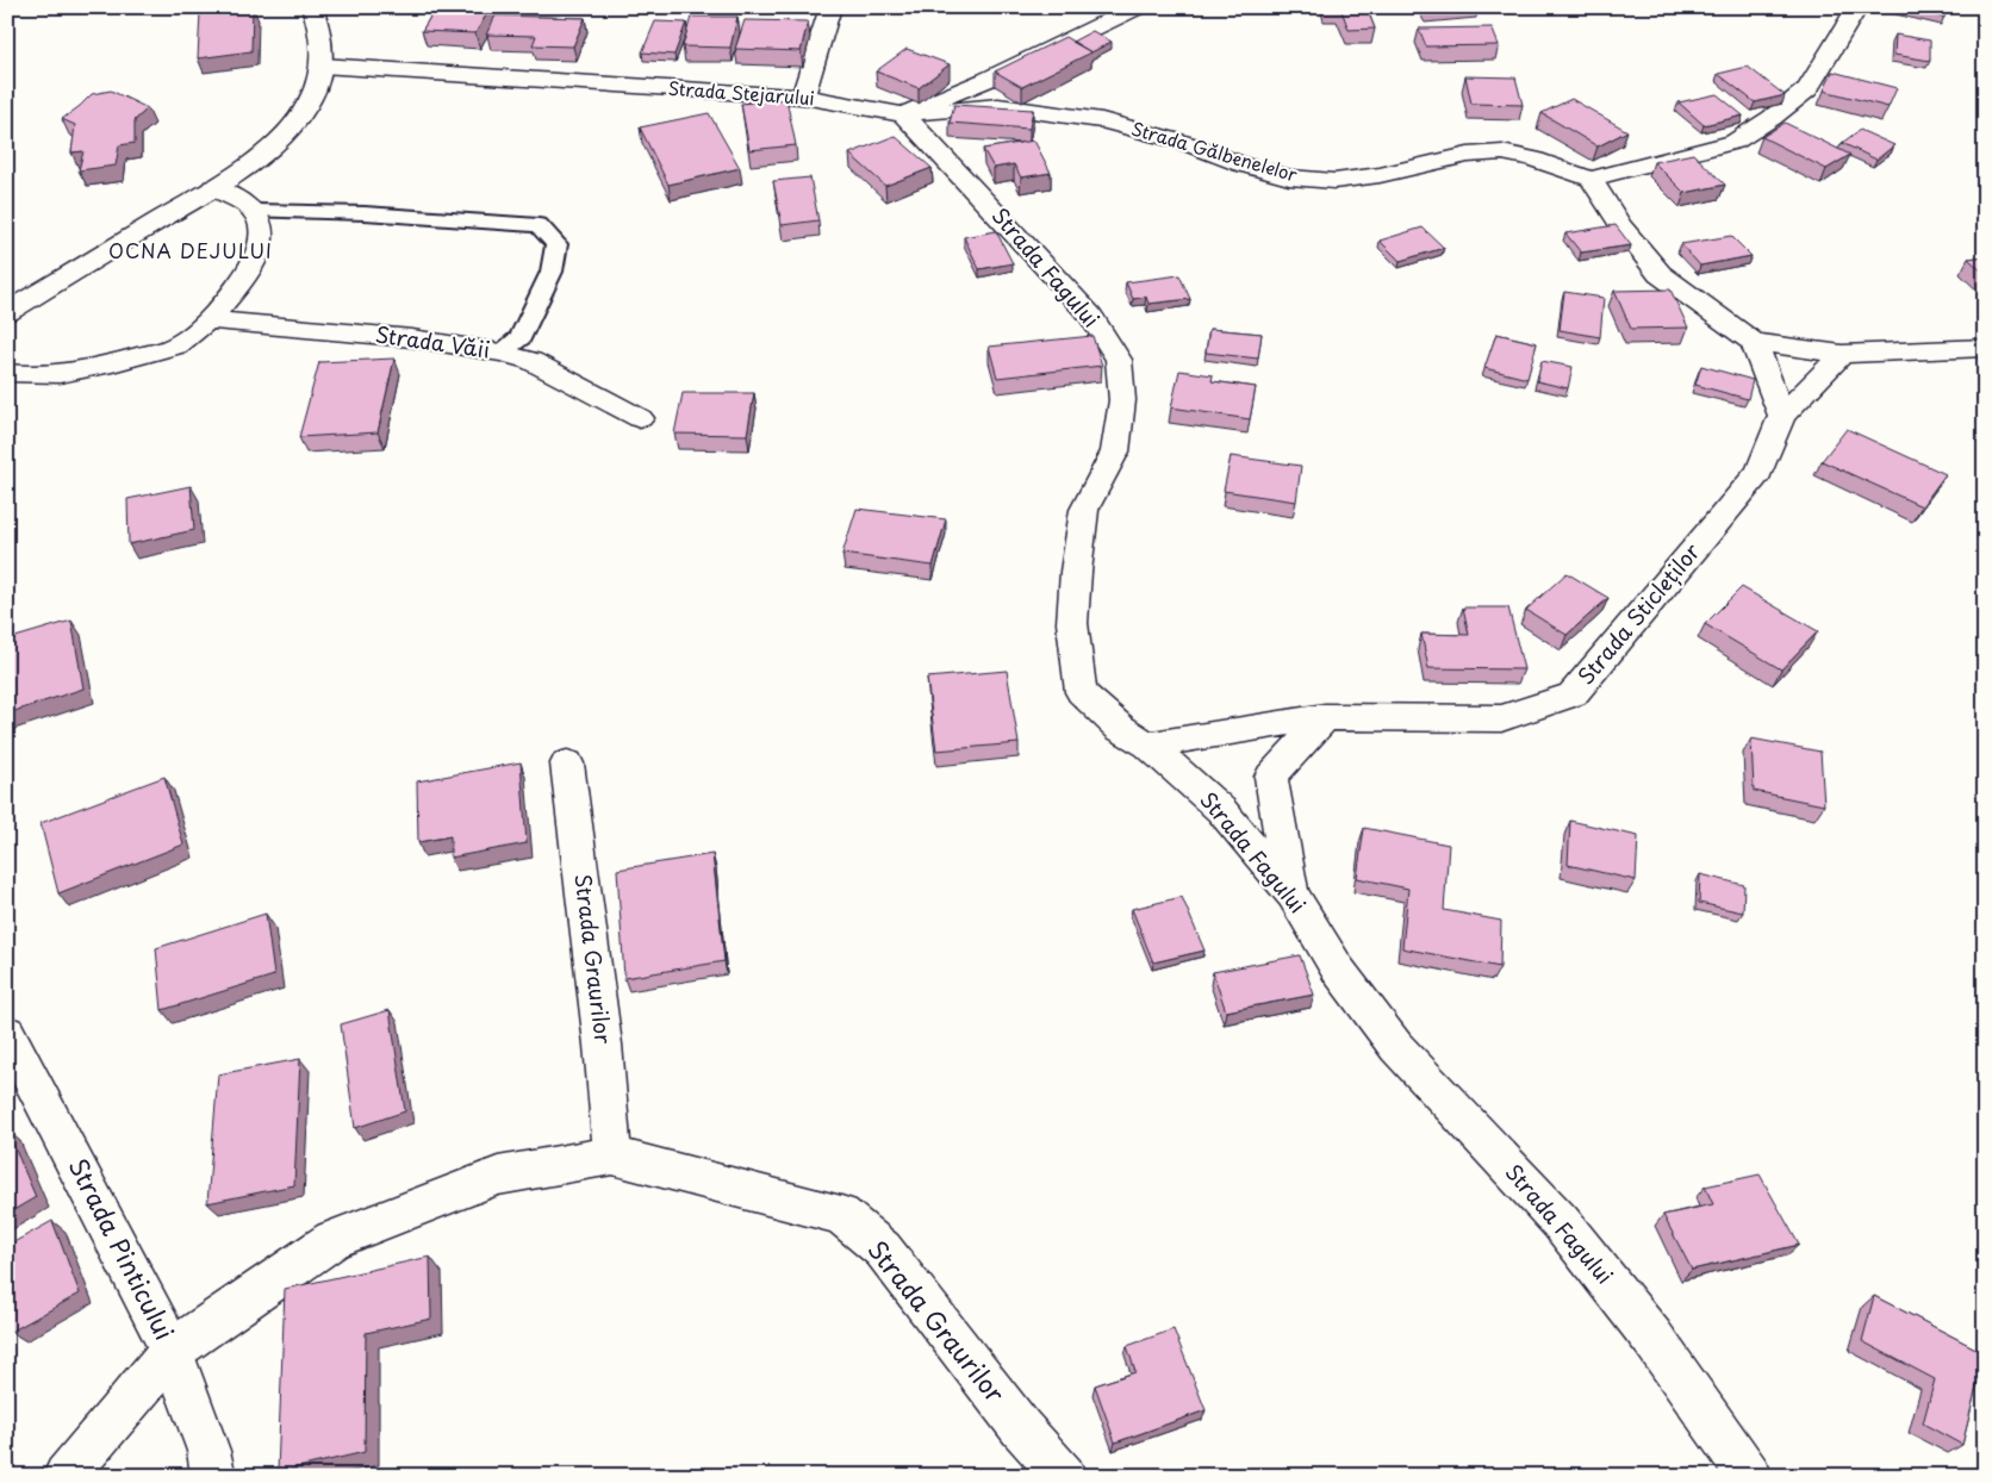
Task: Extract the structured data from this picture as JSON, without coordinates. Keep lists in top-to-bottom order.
{
  "streets": {
    "street": [
      "Strada Stejarului",
      "Strada Gălbenelelor",
      "Strada Fagului",
      "Strada Văii",
      "Strada Sticleților",
      "Strada Graurilor",
      "Strada Pinticului"
    ]
  },
  "crossings": [
    ["Strada Stejarului", "Strada Gălbenelelor"],
    ["Strada Stejarului", "Strada Fagului"],
    ["Strada Gălbenelelor", "Strada Fagului"],
    ["Strada Fagului", "Strada Sticleților"],
    ["Strada Graurilor", "Strada Pinticului"]
  ],
  "districts": ["OCNA DEJULUI"]
}
